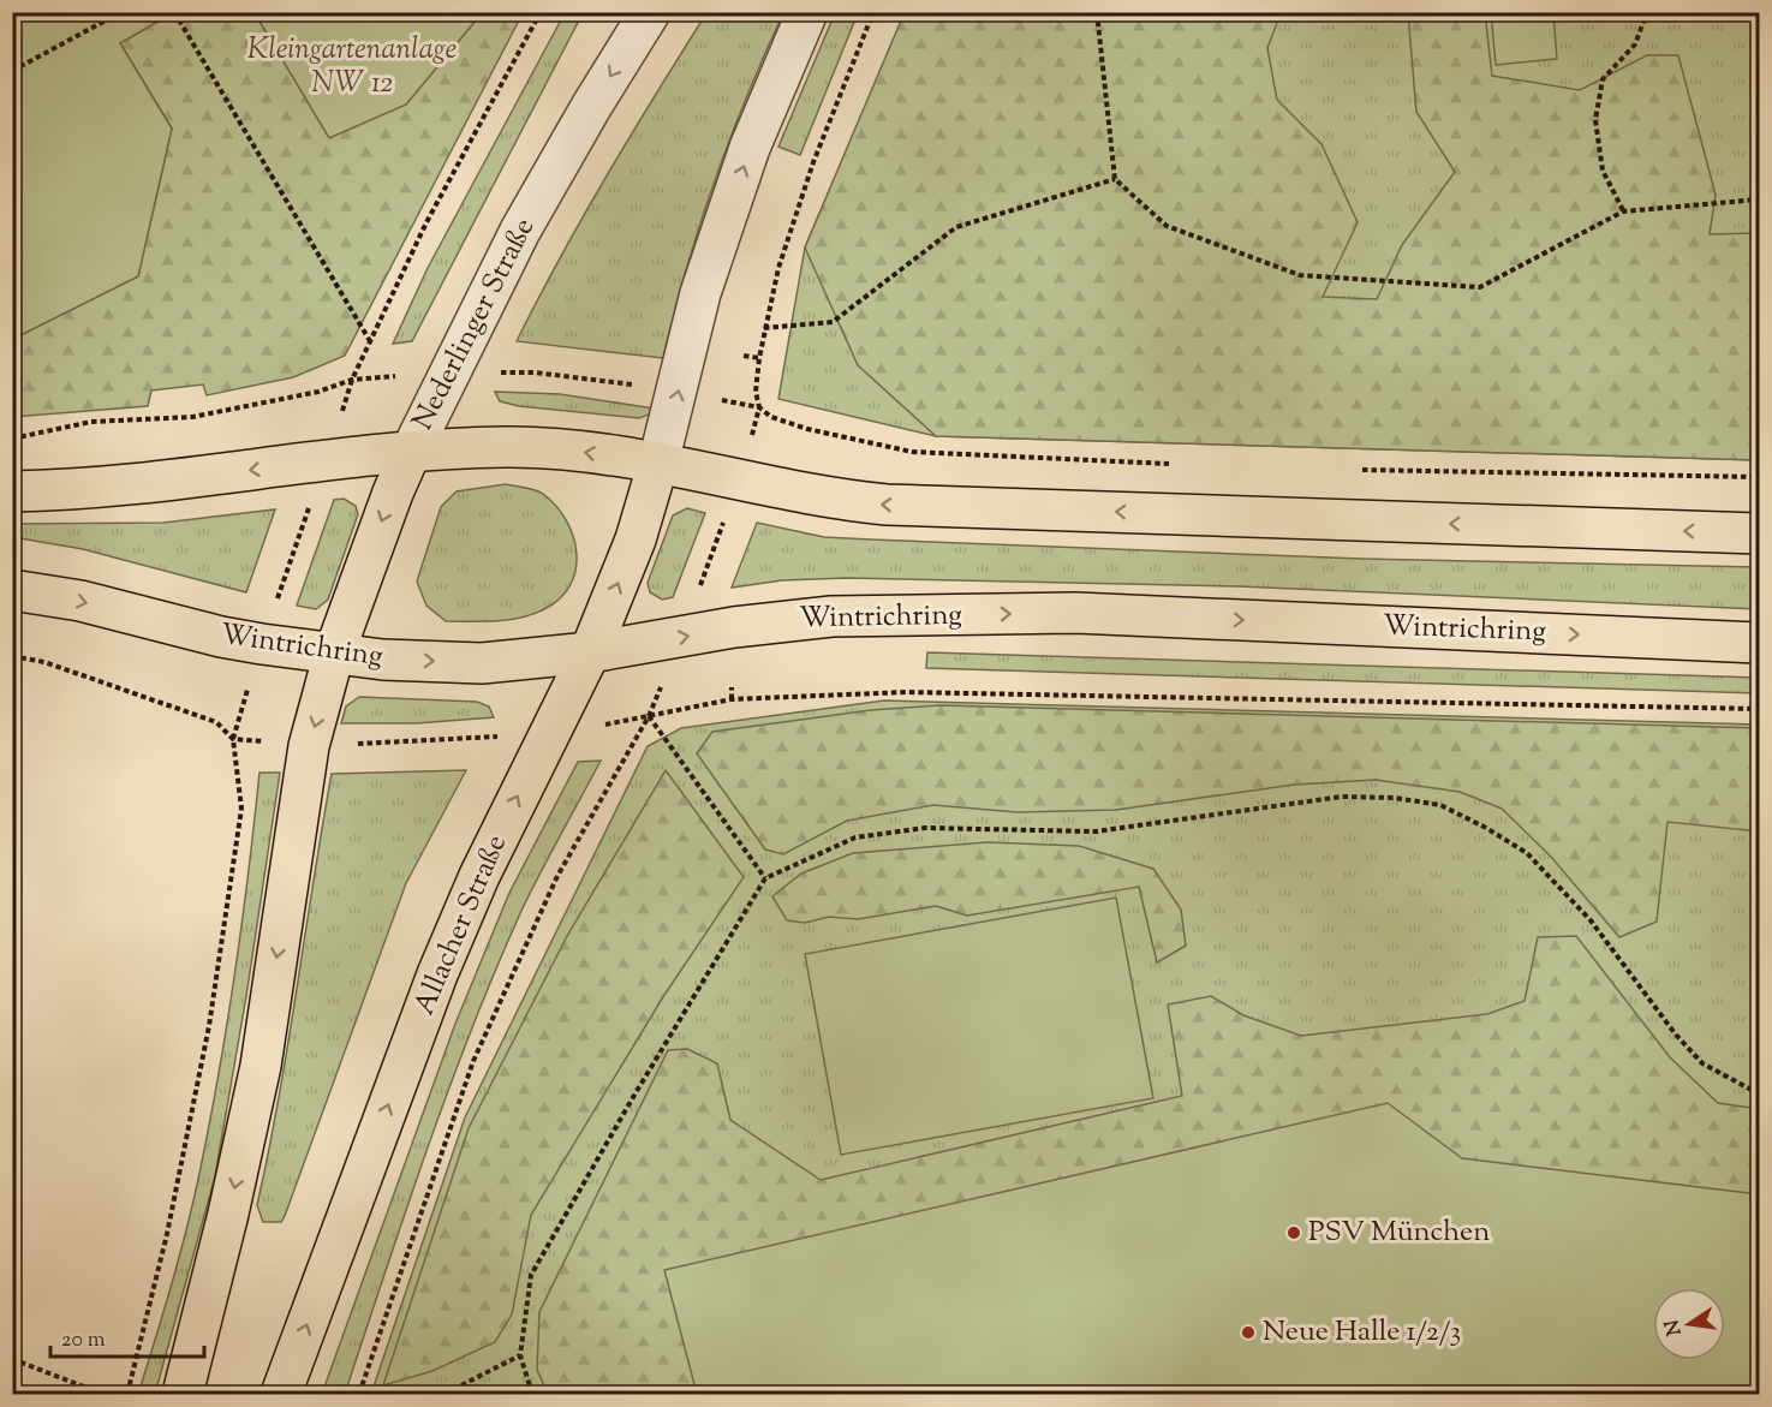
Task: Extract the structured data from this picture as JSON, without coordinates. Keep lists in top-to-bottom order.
{
  "streets": {
    "main road": ["Nederlinger Straße", "Wintrichring", "Allacher Straße"]
  },
  "crossings": [
    ["Nederlinger Straße", "Wintrichring"],
    ["Wintrichring", "Allacher Straße"]
  ],
  "parks": ["Kleingartenanlage NW 12"],
  "places": ["PSV München", "Neue Halle 1/2/3"],
  "scale_bar": "20 m",
  "north": "left"
}
